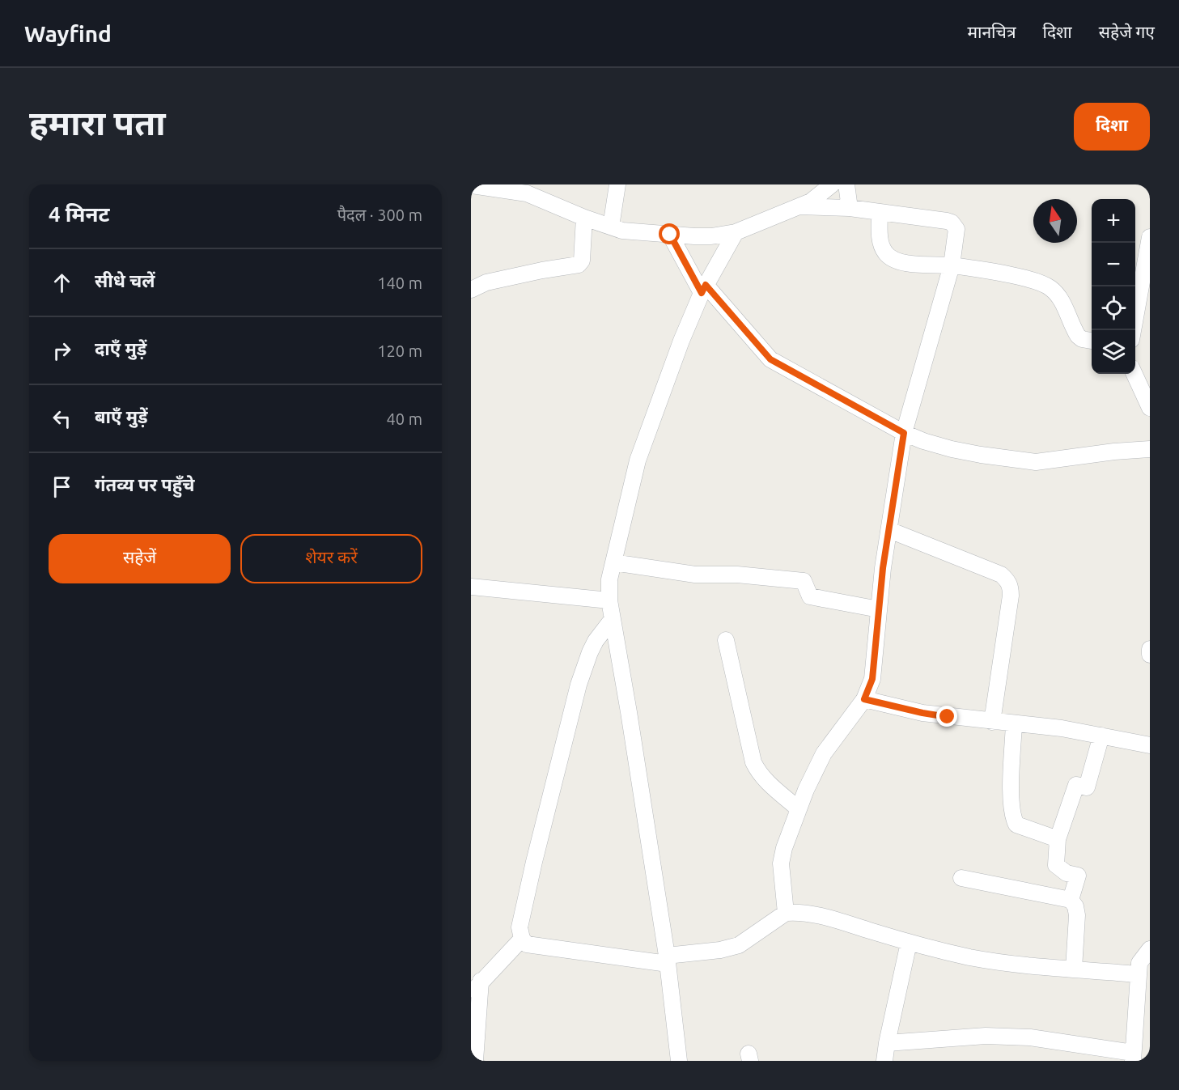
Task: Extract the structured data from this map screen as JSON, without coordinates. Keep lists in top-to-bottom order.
{
  "north": "top",
  "page": {
    "header": "Wayfind",
    "nav": ["मानचित्र", "दिशा", "सहेजे गए"],
    "buttons": [
      "दिशा",
      ["सहेजें", "शेयर करें"]
    ],
    "title": "हमारा पता",
    "heading": ["4 मिनट", "पैदल · 300 m"],
    "map_buttons": ["+", "−"],
    "list": [
      ["सीधे चलें", "140 m"],
      ["दाएँ मुड़ें", "120 m"],
      ["बाएँ मुड़ें", "40 m"],
      "गंतव्य पर पहुँचे"
    ]
  }
}
